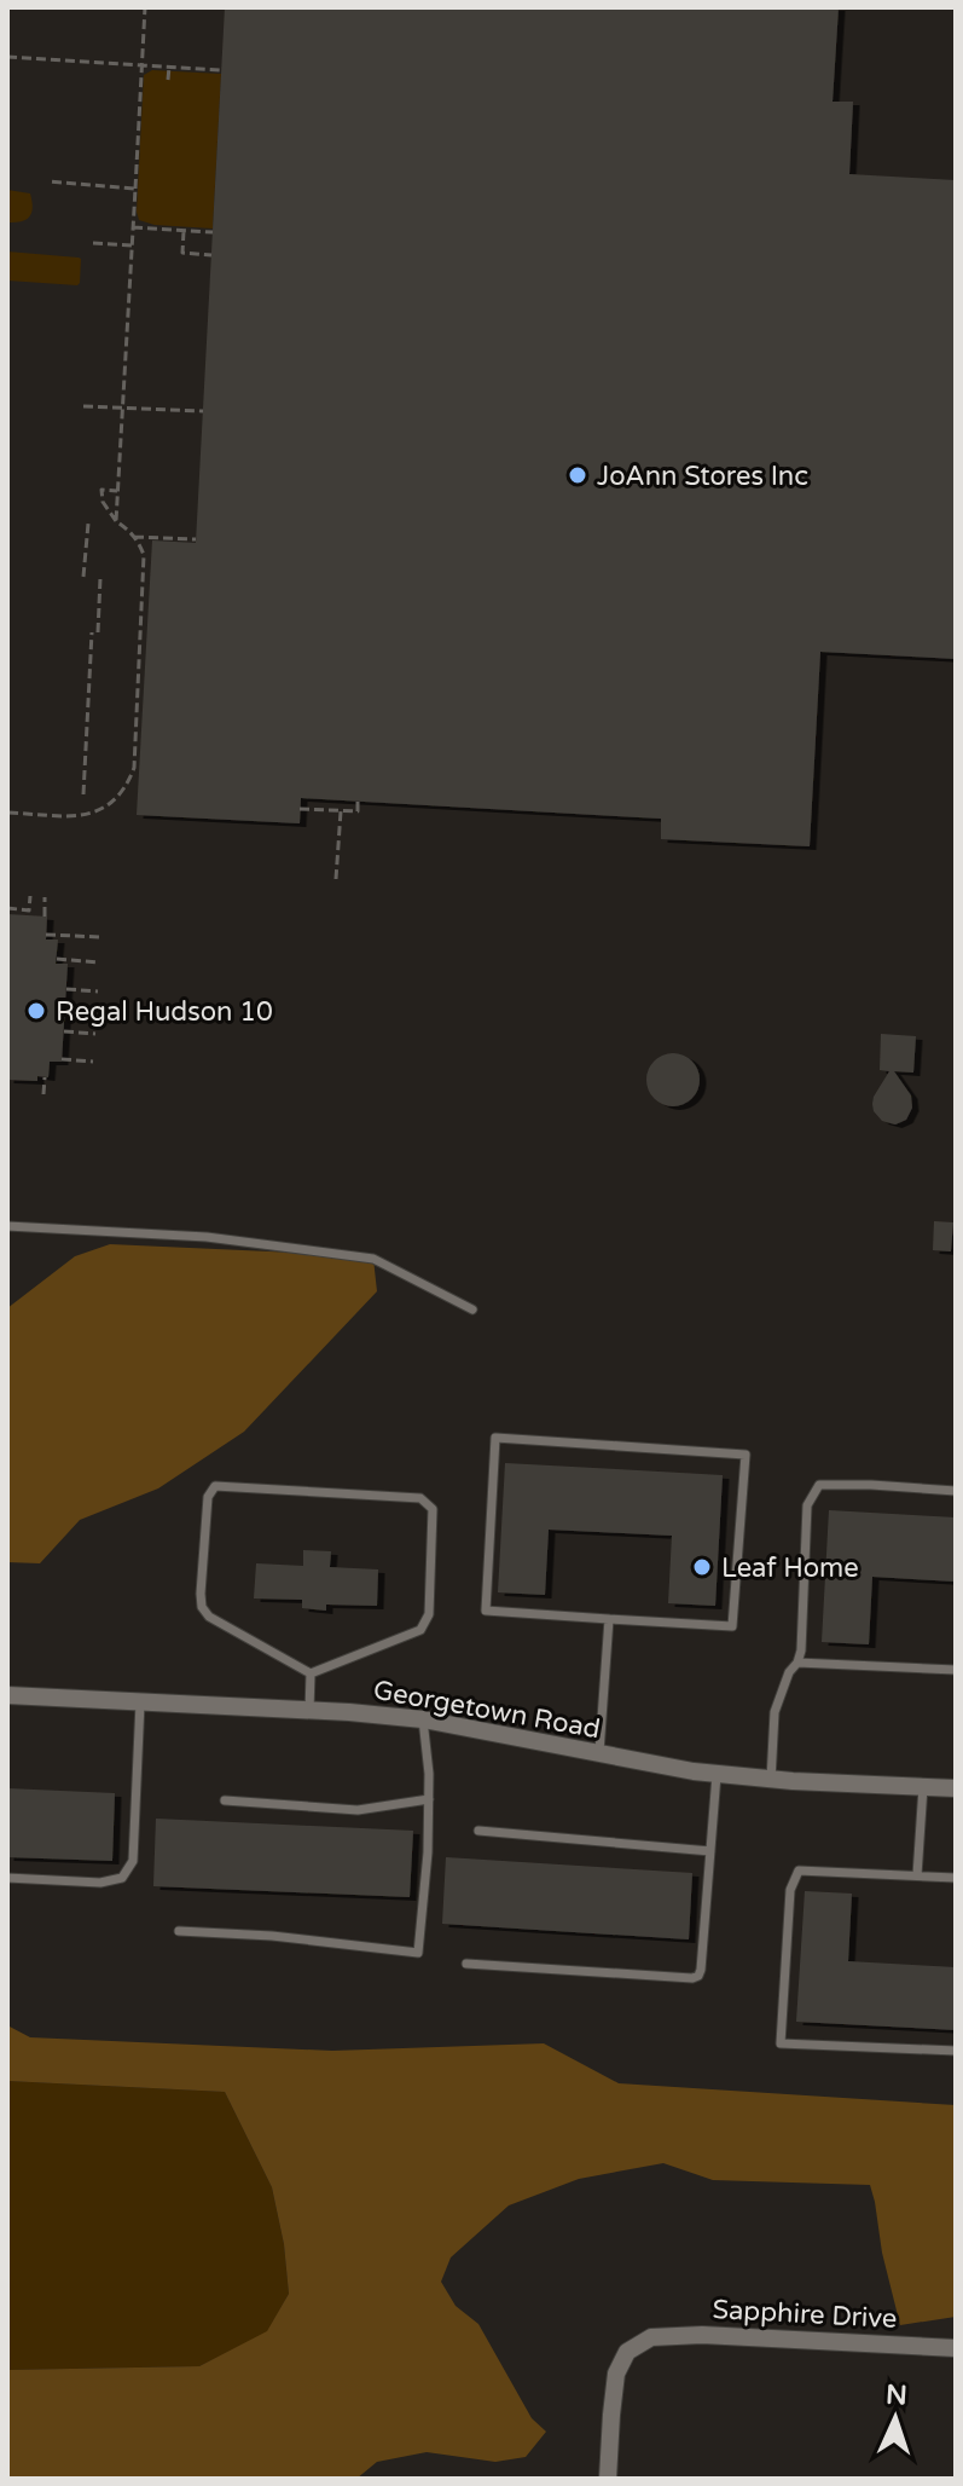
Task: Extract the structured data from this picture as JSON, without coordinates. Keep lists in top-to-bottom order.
{
  "streets": {
    "street": ["Georgetown Road", "Sapphire Drive"]
  },
  "places": ["JoAnn Stores Inc", "Regal Hudson 10", "Leaf Home"],
  "north": "top"
}
